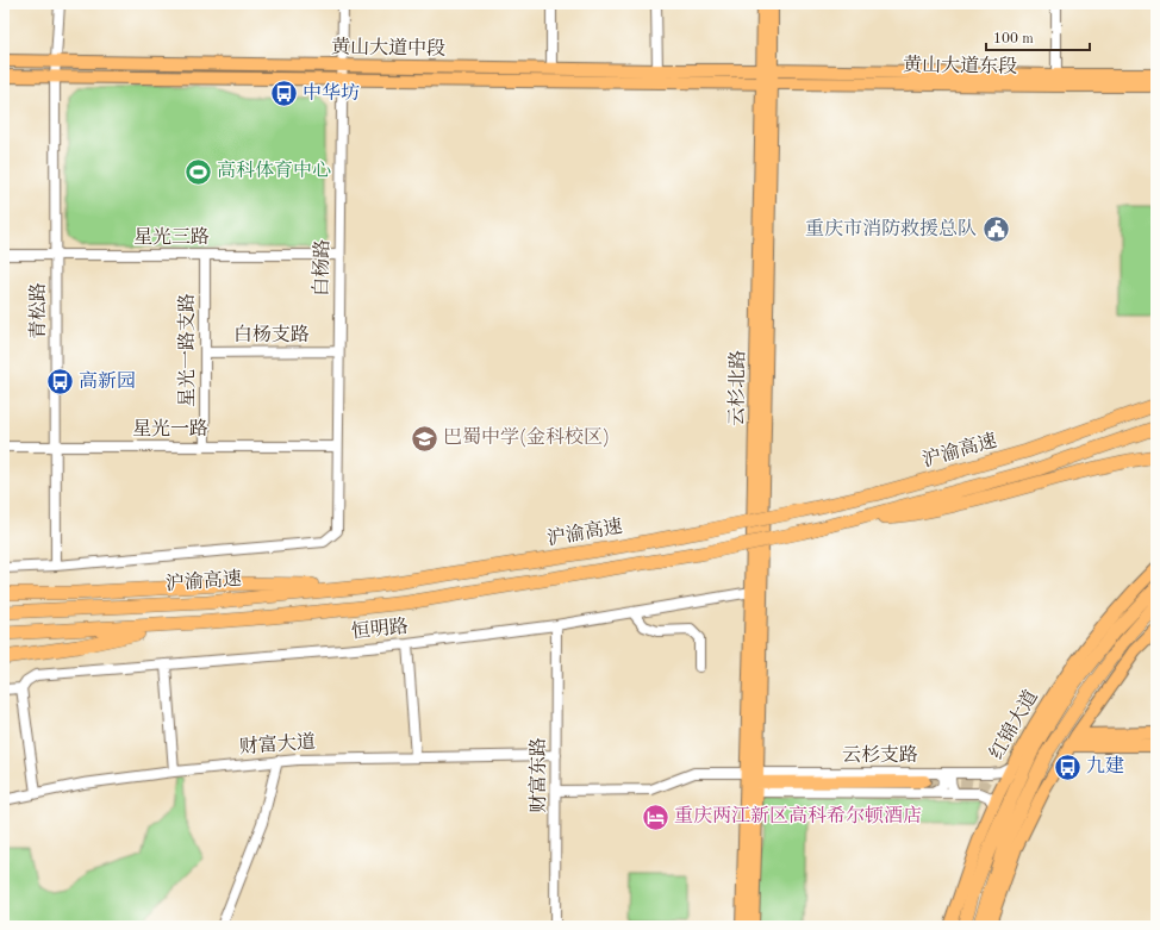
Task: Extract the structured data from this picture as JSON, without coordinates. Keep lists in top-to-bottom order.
{
  "streets": {
    "highway": ["沪渝高速", "红锦大道"],
    "main road": ["黄山大道中段", "黄山大道东段", "云杉北路"],
    "street": [
      "星光三路",
      "白杨路",
      "青松路",
      "白杨支路",
      "星光一路支路",
      "星光一路",
      "恒明路",
      "财富大道",
      "云杉支路",
      "财富东路"
    ]
  },
  "crossings": [
    ["黄山大道中段", "黄山大道东段"],
    ["黄山大道中段", "白杨路"],
    ["黄山大道中段", "青松路"],
    ["黄山大道中段", "云杉北路"],
    ["黄山大道东段", "云杉北路"],
    ["星光三路", "白杨路"],
    ["星光三路", "青松路"],
    ["星光三路", "星光一路支路"],
    ["白杨路", "青松路"],
    ["白杨路", "白杨支路"],
    ["白杨路", "星光一路"],
    ["青松路", "星光一路"],
    ["白杨支路", "星光一路支路"],
    ["星光一路支路", "星光一路"],
    ["云杉北路", "恒明路"],
    ["云杉北路", "云杉支路"],
    ["恒明路", "财富东路"],
    ["红锦大道", "云杉支路"],
    ["财富大道", "财富东路"]
  ],
  "places": {
    "bus stop": ["中华坊", "高新园", "九建"],
    "sports": ["高科体育中心"],
    "public building": ["重庆市消防救援总队"],
    "school or university": ["巴蜀中学(金科校区)"],
    "hotel": ["重庆两江新区高科希尔顿酒店"]
  },
  "scale_bar": "100 m"
}
